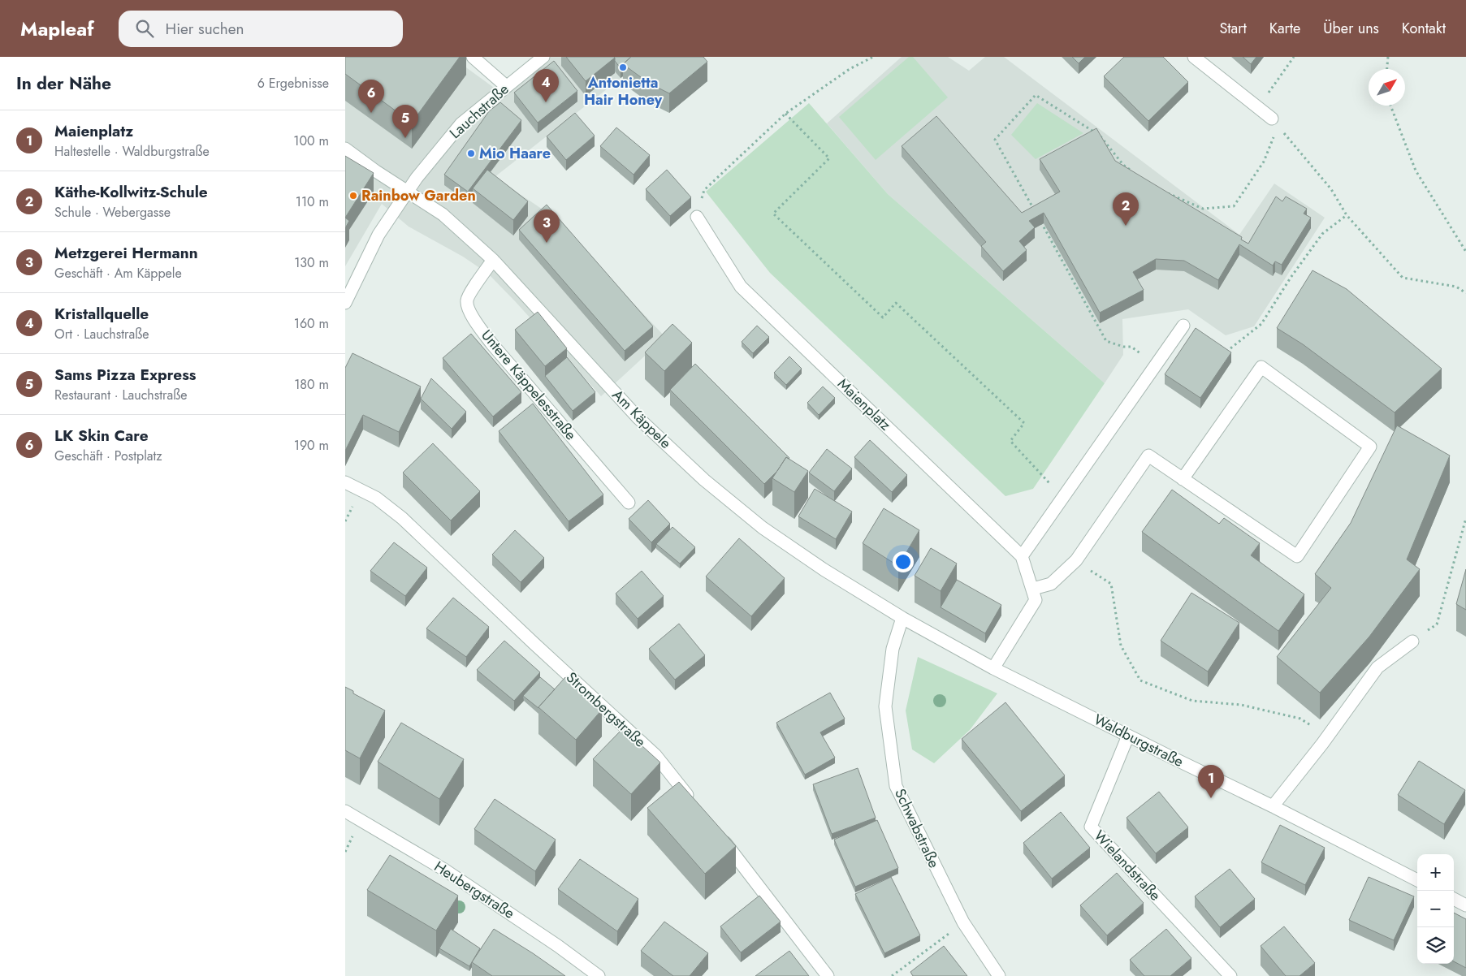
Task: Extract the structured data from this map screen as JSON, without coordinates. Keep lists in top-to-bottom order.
{
  "streets": {
    "street": [
      "Lauchstraße",
      "Untere Käppelesstraße",
      "Maienplatz",
      "Am Käppele",
      "Strombergstraße",
      "Waldburgstraße",
      "Schwabstraße",
      "Wielandstraße",
      "Heubergstraße"
    ]
  },
  "crossings": [
    ["Lauchstraße", "Am Käppele"],
    ["Untere Käppelesstraße", "Am Käppele"],
    ["Maienplatz", "Waldburgstraße"],
    ["Am Käppele", "Waldburgstraße"],
    ["Am Käppele", "Schwabstraße"],
    ["Waldburgstraße", "Schwabstraße"],
    ["Waldburgstraße", "Wielandstraße"]
  ],
  "places": ["Antonietta Hair Honey", "Mio Haare", "Rainbow Garden"],
  "north": "top right",
  "page": {
    "header": "Mapleaf",
    "search": "Hier suchen",
    "nav": [
      "Start",
      "Karte",
      "Über uns",
      "Kontakt"
    ],
    "heading": ["In der Nähe", "6 Ergebnisse"],
    "pins": [
      "4",
      "6",
      "5",
      "2",
      "3",
      "1"
    ],
    "list": [
      {
        "mark": "1",
        "name": "Maienplatz",
        "note": "Haltestelle · Waldburgstraße",
        "value": "100 m"
      },
      {
        "mark": "2",
        "name": "Käthe-Kollwitz-Schule",
        "note": "Schule · Webergasse",
        "value": "110 m"
      },
      {
        "mark": "3",
        "name": "Metzgerei Hermann",
        "note": "Geschäft · Am Käppele",
        "value": "130 m"
      },
      {
        "mark": "4",
        "name": "Kristallquelle",
        "note": "Ort · Lauchstraße",
        "value": "160 m"
      },
      {
        "mark": "5",
        "name": "Sams Pizza Express",
        "note": "Restaurant · Lauchstraße",
        "value": "180 m"
      },
      {
        "mark": "6",
        "name": "LK Skin Care",
        "note": "Geschäft · Postplatz",
        "value": "190 m"
      }
    ],
    "map_buttons": ["+", "−"]
  }
}
